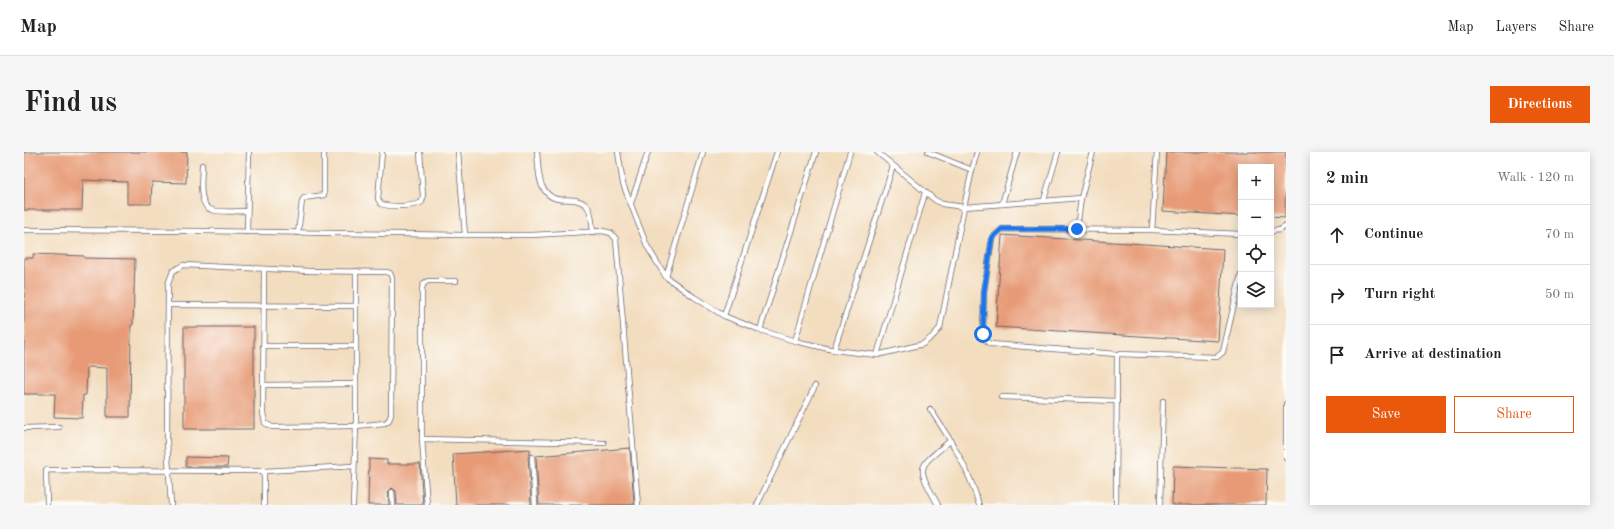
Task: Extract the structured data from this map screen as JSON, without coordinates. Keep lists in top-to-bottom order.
{
  "page": {
    "header": "Map",
    "nav": ["Map", "Layers", "Share"],
    "buttons": [
      "Directions",
      ["Save", "Share"]
    ],
    "title": "Find us",
    "heading": ["2 min", "Walk · 120 m"],
    "map_buttons": ["+", "−"],
    "list": [
      ["Continue", "70 m"],
      ["Turn right", "50 m"],
      "Arrive at destination"
    ]
  }
}
